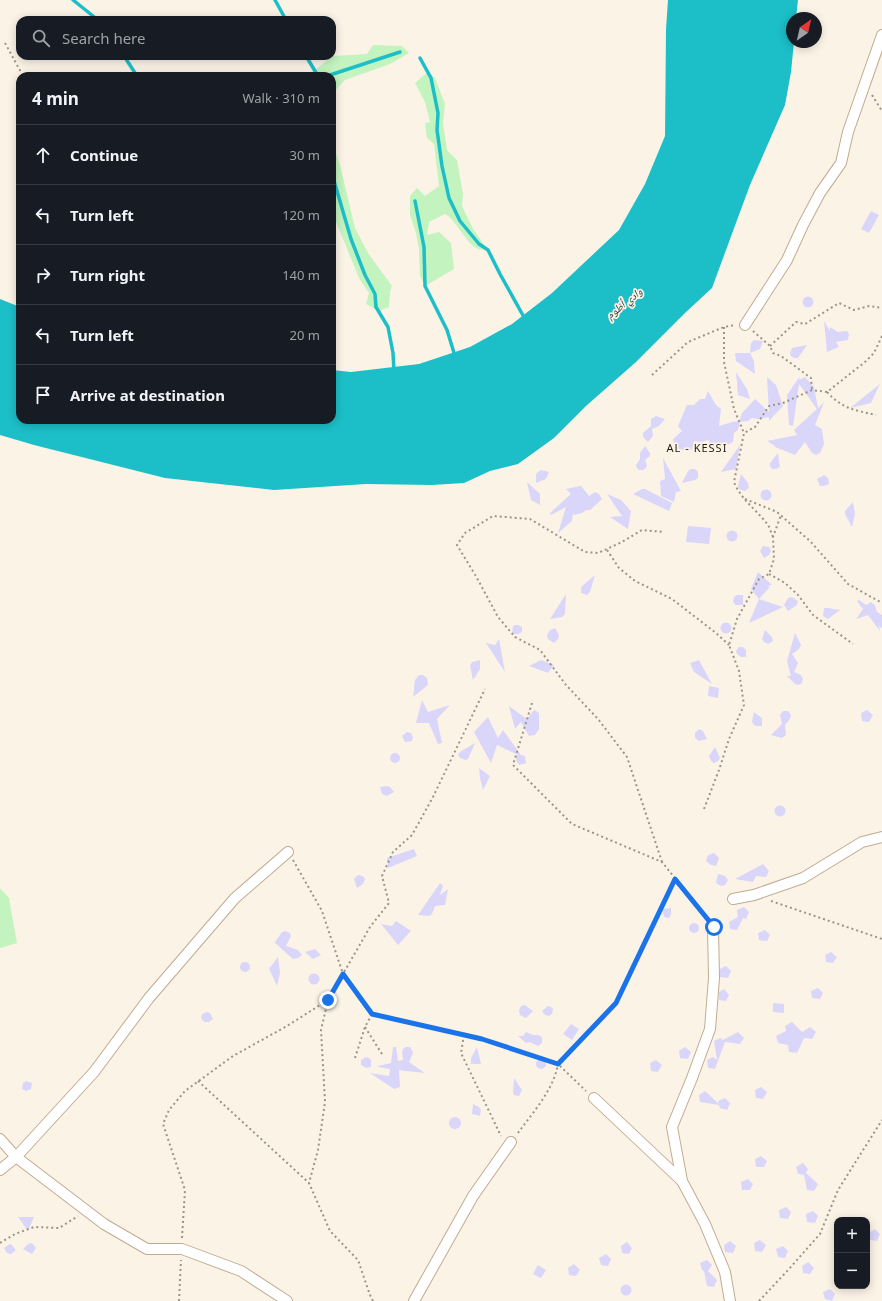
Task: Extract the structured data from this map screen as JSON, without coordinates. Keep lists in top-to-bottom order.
{
  "districts": ["AL - KESSI"],
  "water": ["وادي أظوم"],
  "north": "top right",
  "page": {
    "search": "Search here",
    "heading": ["4 min", "Walk · 310 m"],
    "list": [
      ["Continue", "30 m"],
      ["Turn left", "120 m"],
      ["Turn right", "140 m"],
      ["Turn left", "20 m"],
      "Arrive at destination"
    ],
    "map_buttons": ["+", "−"]
  }
}
